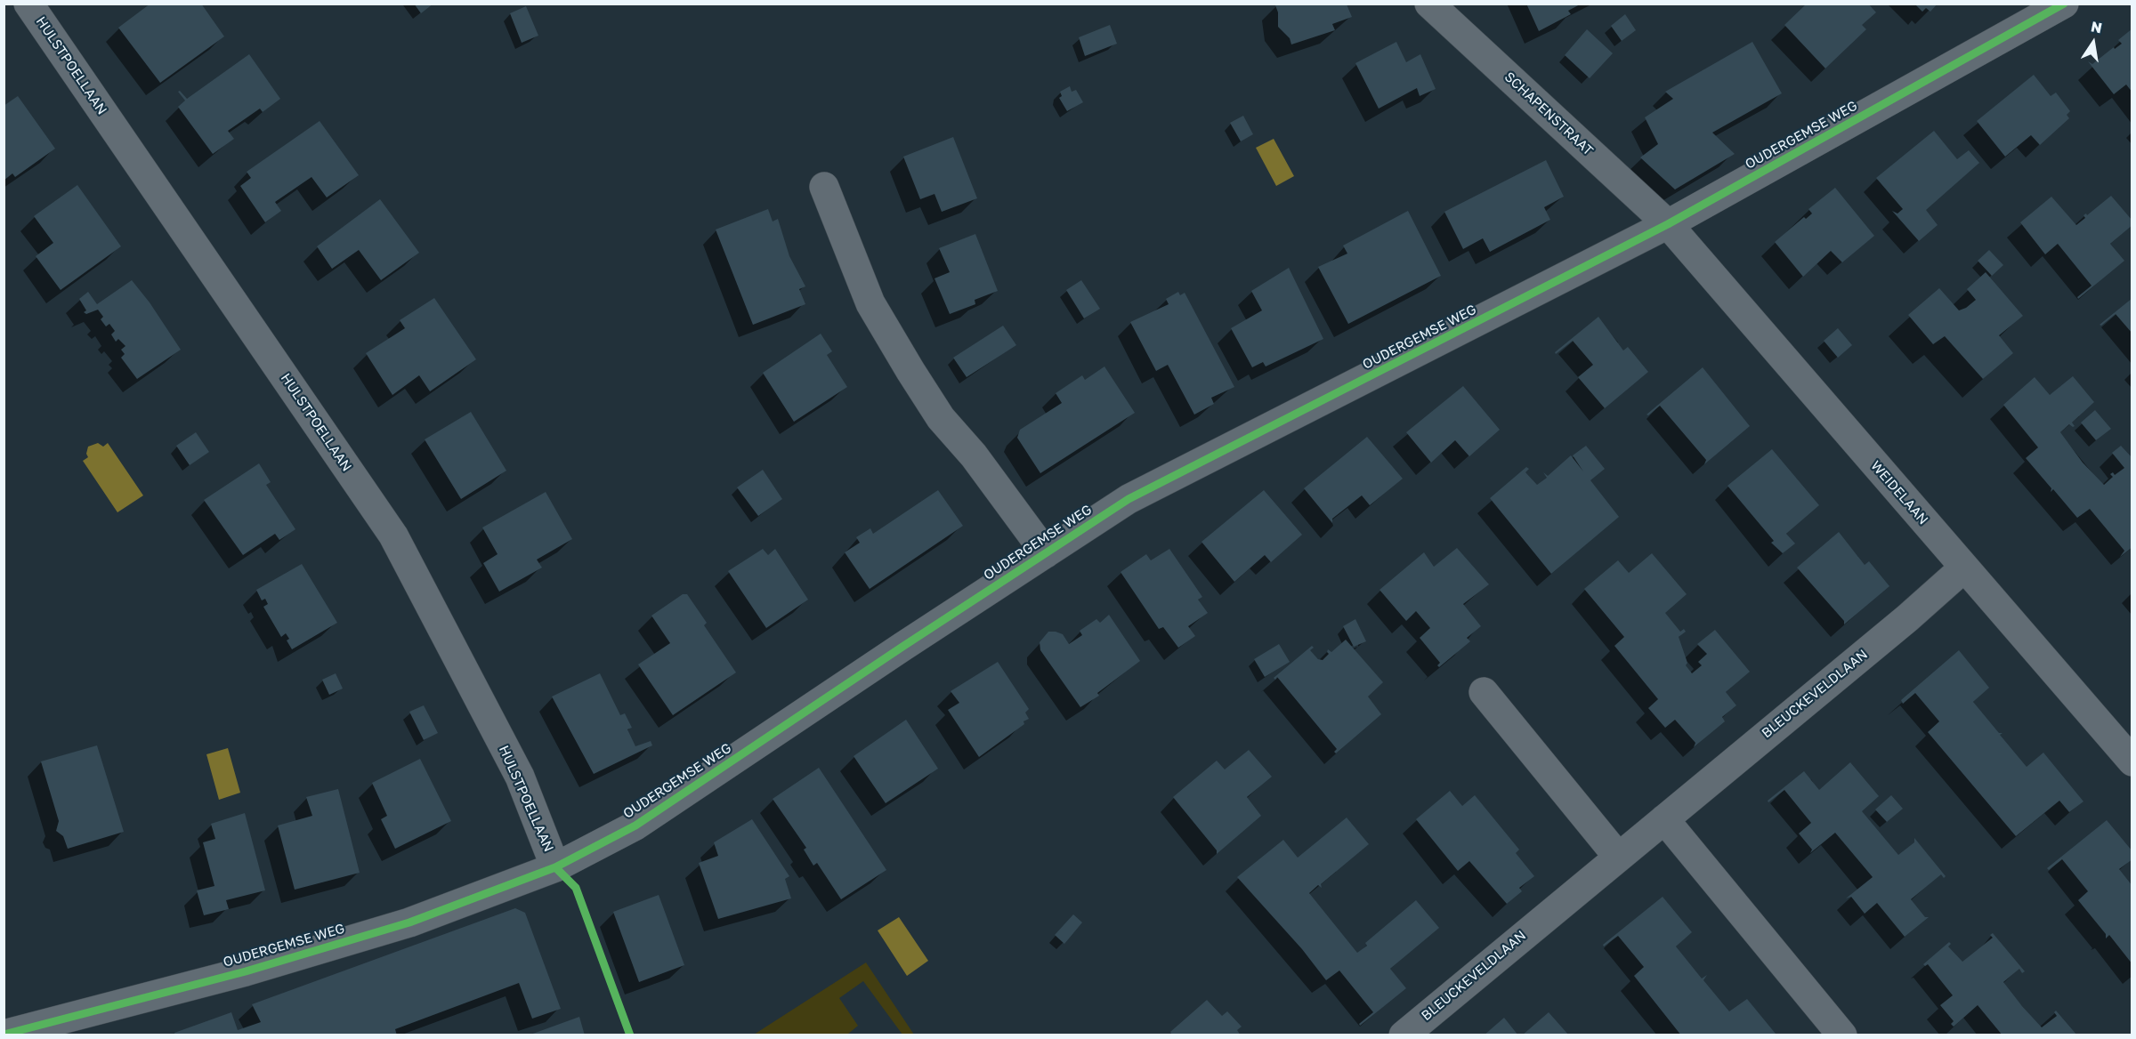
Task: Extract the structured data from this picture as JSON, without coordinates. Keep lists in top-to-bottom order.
{
  "streets": {
    "street": [
      "HULSTPOELLAAN",
      "SCHAPENSTRAAT",
      "OUDERGEMSE WEG",
      "WEIDELAAN",
      "BLEUCKEVELDLAAN"
    ]
  },
  "crossings": [
    ["HULSTPOELLAAN", "OUDERGEMSE WEG"],
    ["SCHAPENSTRAAT", "OUDERGEMSE WEG"],
    ["SCHAPENSTRAAT", "WEIDELAAN"],
    ["OUDERGEMSE WEG", "WEIDELAAN"],
    ["WEIDELAAN", "BLEUCKEVELDLAAN"]
  ],
  "north": "top"
}
